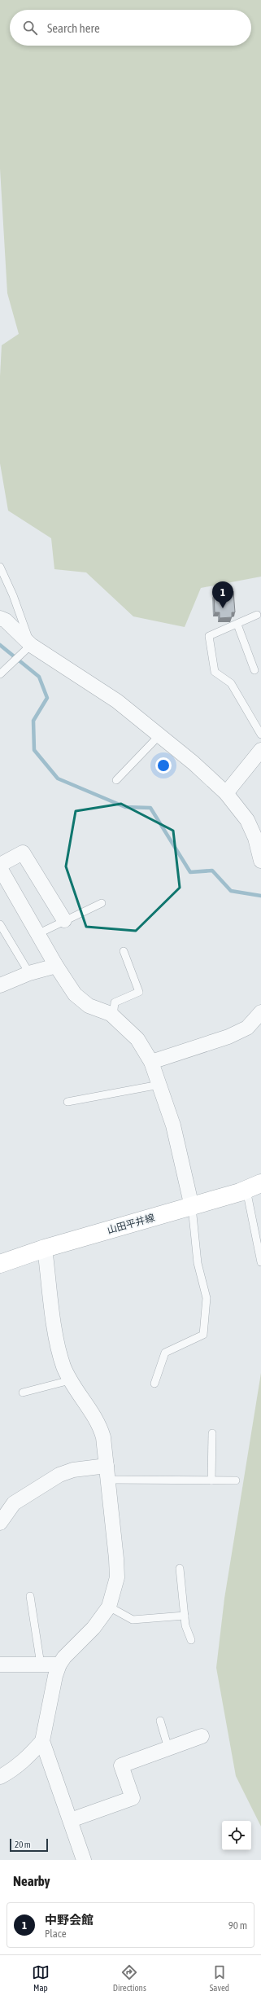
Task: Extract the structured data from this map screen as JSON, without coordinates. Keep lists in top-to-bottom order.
{
  "streets": {
    "main road": ["山田平井線"]
  },
  "scale_bar": "20 m",
  "page": {
    "search": "Search here",
    "pins": "1",
    "scale": "20 m",
    "heading": "Nearby",
    "list": [
      {
        "mark": "1",
        "name": "中野会館",
        "note": "Place",
        "value": "90 m"
      }
    ],
    "nav": ["Map", "Directions", "Saved"]
  }
}
